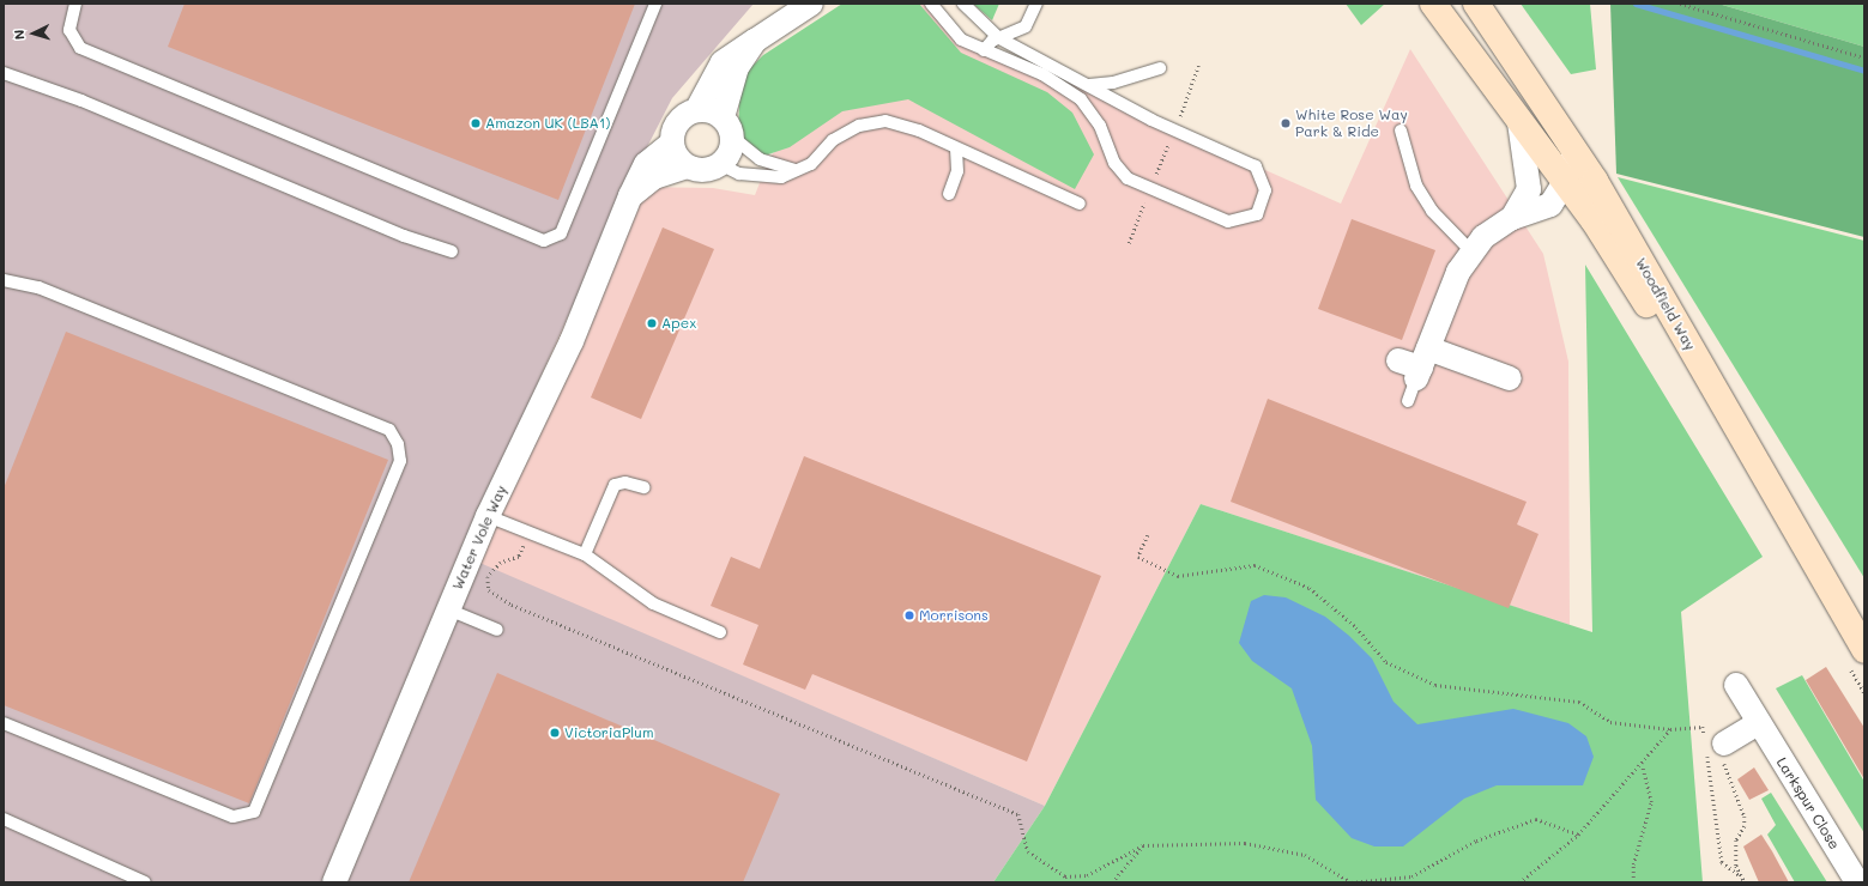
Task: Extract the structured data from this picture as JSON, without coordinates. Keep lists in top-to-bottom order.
{
  "streets": {
    "street": ["Woodfield Way", "Water Vole Way", "Larkspur Close"]
  },
  "places": [
    "Amazon UK (LBA1)",
    "White Rose Way Park & Ride",
    "Apex",
    "Morrisons",
    "VictoriaPlum"
  ],
  "north": "left"
}
